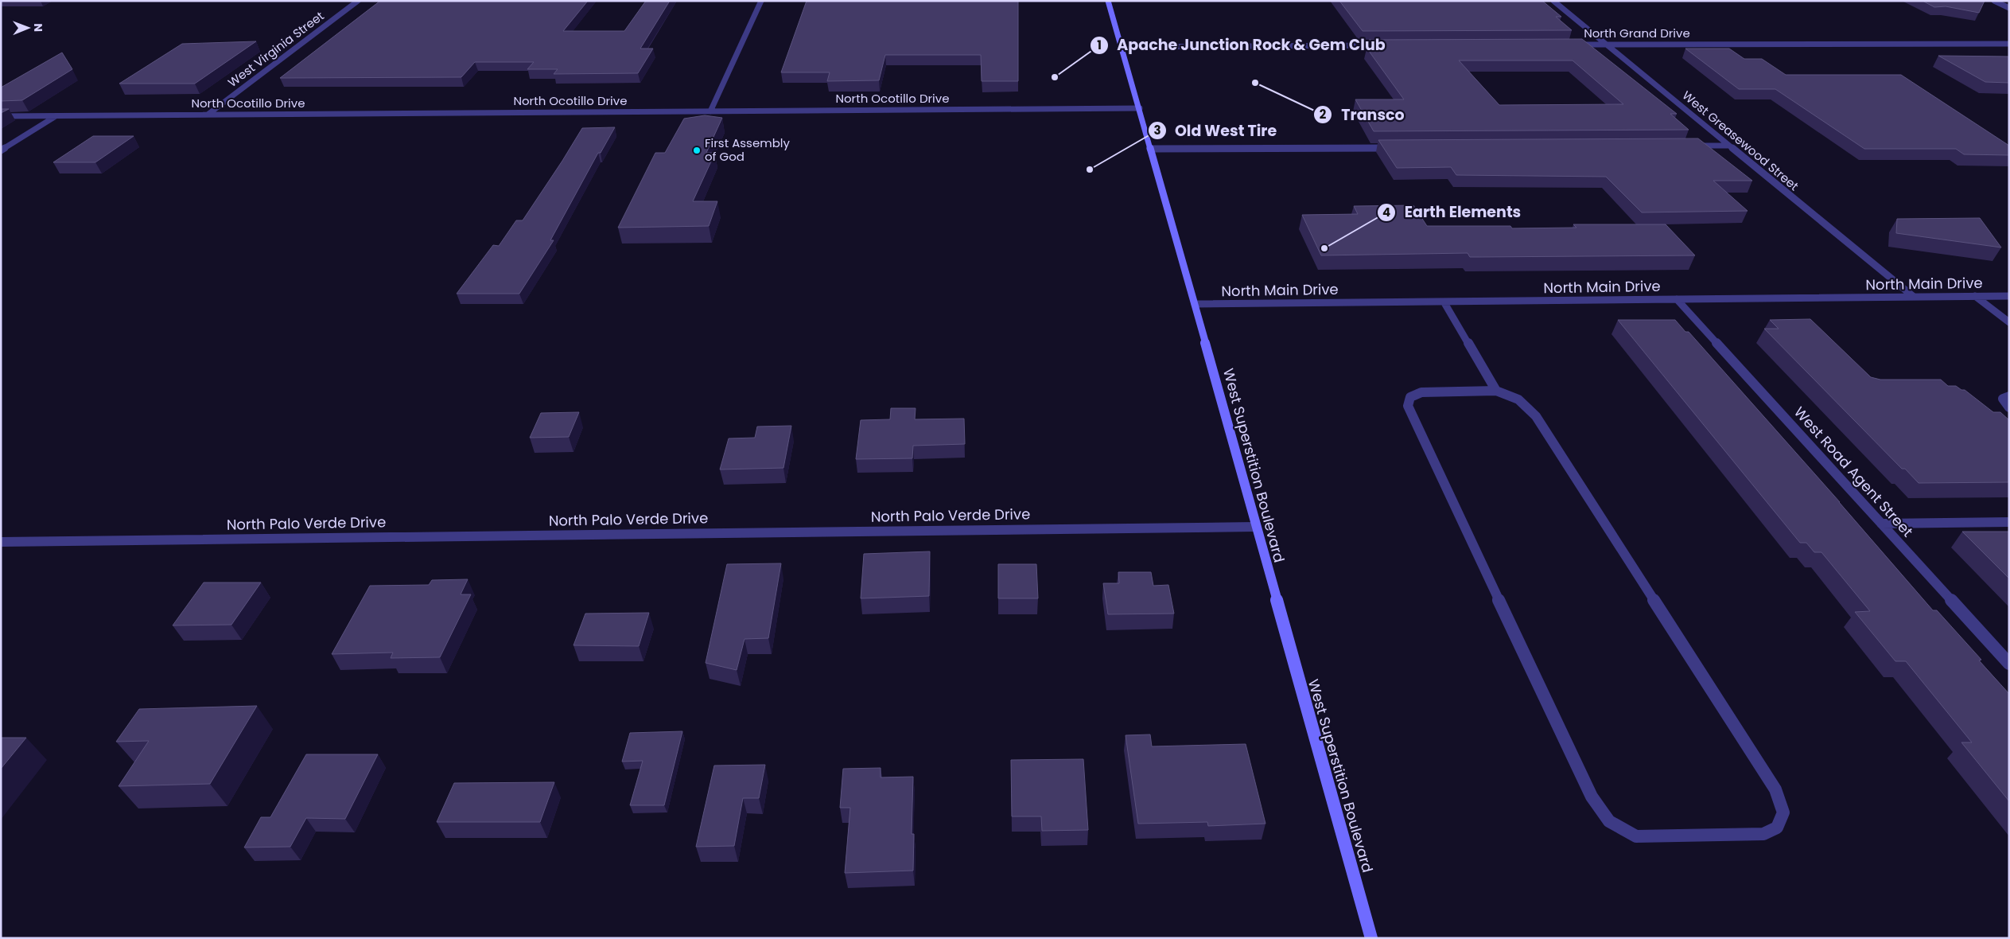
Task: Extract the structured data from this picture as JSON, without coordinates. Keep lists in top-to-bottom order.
{
  "streets": {
    "main road": ["West Superstition Boulevard"],
    "street": [
      "North Grand Drive",
      "West Virginia Street",
      "North Ocotillo Drive",
      "West Greasewood Street",
      "North Main Drive",
      "West Road Agent Street",
      "North Palo Verde Drive"
    ]
  },
  "crossings": [
    ["North Grand Drive", "West Greasewood Street"],
    ["West Virginia Street", "North Ocotillo Drive"],
    ["North Ocotillo Drive", "West Superstition Boulevard"],
    ["West Greasewood Street", "North Main Drive"],
    ["North Main Drive", "West Superstition Boulevard"],
    ["North Main Drive", "West Road Agent Street"],
    ["West Superstition Boulevard", "North Palo Verde Drive"]
  ],
  "places": [
    "Apache Junction Rock & Gem Club",
    "Transco",
    "First Assembly of God",
    "Old West Tire",
    "Earth Elements"
  ],
  "north": "right"
}
